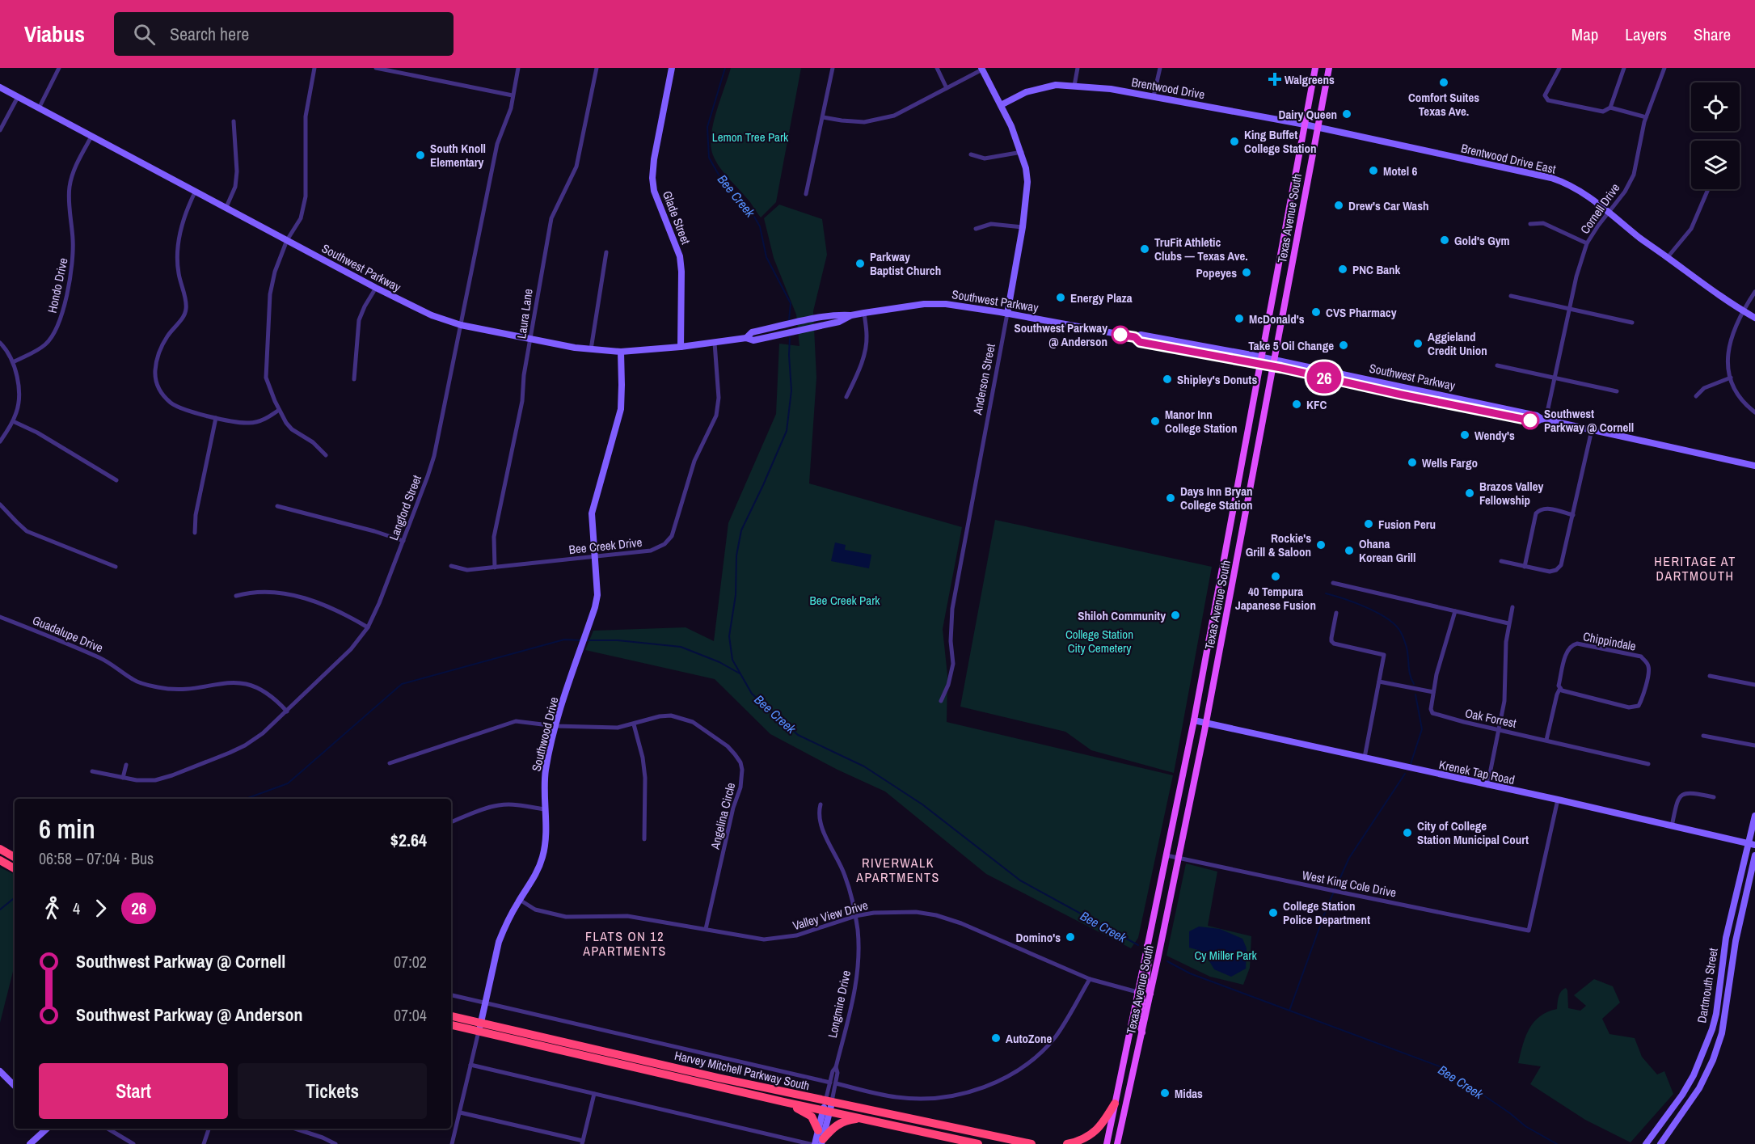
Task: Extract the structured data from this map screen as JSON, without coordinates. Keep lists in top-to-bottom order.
{
  "streets": {
    "highway": ["Harvey Mitchell Parkway South"],
    "main road": ["Texas Avenue South"],
    "street": [
      "Brentwood Drive",
      "Brentwood Drive East",
      "Cornell Drive",
      "Glade Street",
      "Southwest Parkway",
      "Hondo Drive",
      "Laura Lane",
      "Anderson Street",
      "Langford Street",
      "Bee Creek Drive",
      "Guadalupe Drive",
      "Chippindale",
      "Oak Forrest",
      "Southwood Drive",
      "Krenek Tap Road",
      "Angelina Circle",
      "West King Cole Drive",
      "Valley View Drive",
      "Dartmouth Street",
      "Longmire Drive"
    ]
  },
  "crossings": [
    ["Brentwood Drive", "Brentwood Drive East"],
    ["Brentwood Drive", "Texas Avenue South"],
    ["Brentwood Drive", "Anderson Street"],
    ["Brentwood Drive East", "Cornell Drive"],
    ["Brentwood Drive East", "Texas Avenue South"],
    ["Cornell Drive", "Southwest Parkway"],
    ["Glade Street", "Southwest Parkway"],
    ["Texas Avenue South", "Southwest Parkway"],
    ["Texas Avenue South", "Krenek Tap Road"],
    ["Texas Avenue South", "West King Cole Drive"],
    ["Texas Avenue South", "Valley View Drive"],
    ["Southwest Parkway", "Hondo Drive"],
    ["Southwest Parkway", "Laura Lane"],
    ["Southwest Parkway", "Anderson Street"],
    ["Southwest Parkway", "Langford Street"],
    ["Southwest Parkway", "Bee Creek Drive"],
    ["Southwest Parkway", "Southwood Drive"],
    ["Laura Lane", "Bee Creek Drive"],
    ["Langford Street", "Guadalupe Drive"],
    ["Bee Creek Drive", "Southwood Drive"],
    ["Chippindale", "Oak Forrest"],
    ["Southwood Drive", "Angelina Circle"],
    ["Southwood Drive", "Valley View Drive"],
    ["Southwood Drive", "Harvey Mitchell Parkway South"],
    ["Krenek Tap Road", "West King Cole Drive"],
    ["Krenek Tap Road", "Dartmouth Street"],
    ["Angelina Circle", "Valley View Drive"],
    ["Valley View Drive", "Longmire Drive"],
    ["Longmire Drive", "Harvey Mitchell Parkway South"]
  ],
  "districts": ["HERITAGE AT DARTMOUTH", "RIVERWALK APARTMENTS", "FLATS ON 12 APARTMENTS"],
  "water": ["Bee Creek"],
  "parks": [
    "Lemon Tree Park",
    "Bee Creek Park",
    "College Station City Cemetery",
    "Cy Miller Park"
  ],
  "places": {
    "health": ["Walgreens"],
    "other": [
      "Comfort Suites Texas Ave.",
      "Dairy Queen",
      "King Buffet College Station",
      "South Knoll Elementary",
      "Motel 6",
      "Drew's Car Wash",
      "Gold's Gym",
      "TruFit Athletic Clubs — Texas Ave.",
      "Parkway Baptist Church",
      "PNC Bank",
      "Popeyes",
      "Energy Plaza",
      "CVS Pharmacy",
      "McDonald's",
      "Southwest Parkway @ Anderson",
      "Aggieland Credit Union",
      "Take 5 Oil Change",
      "Shipley's Donuts",
      "KFC",
      "Southwest Parkway @ Cornell",
      "Manor Inn College Station",
      "Wendy's",
      "Wells Fargo",
      "Brazos Valley Fellowship",
      "Days Inn Bryan College Station",
      "Fusion Peru",
      "Rockie's Grill & Saloon",
      "Ohana Korean Grill",
      "40 Tempura Japanese Fusion",
      "Shiloh Community",
      "City of College Station Municipal Court",
      "College Station Police Department",
      "Domino's",
      "AutoZone",
      "Midas"
    ]
  },
  "lines": ["bus line 26"],
  "page": {
    "header": "Viabus",
    "search": "Search here",
    "nav": ["Map", "Layers", "Share"],
    "on_map": "26",
    "heading": ["6 min", "06:58 – 07:04 · Bus", "$2.64"],
    "legs": ["4", "26"],
    "list": [
      {
        "name": "Southwest Parkway @ Cornell",
        "value": "07:02"
      },
      {
        "name": "Southwest Parkway @ Anderson",
        "value": "07:04"
      }
    ],
    "buttons": ["Start", "Tickets"]
  }
}
